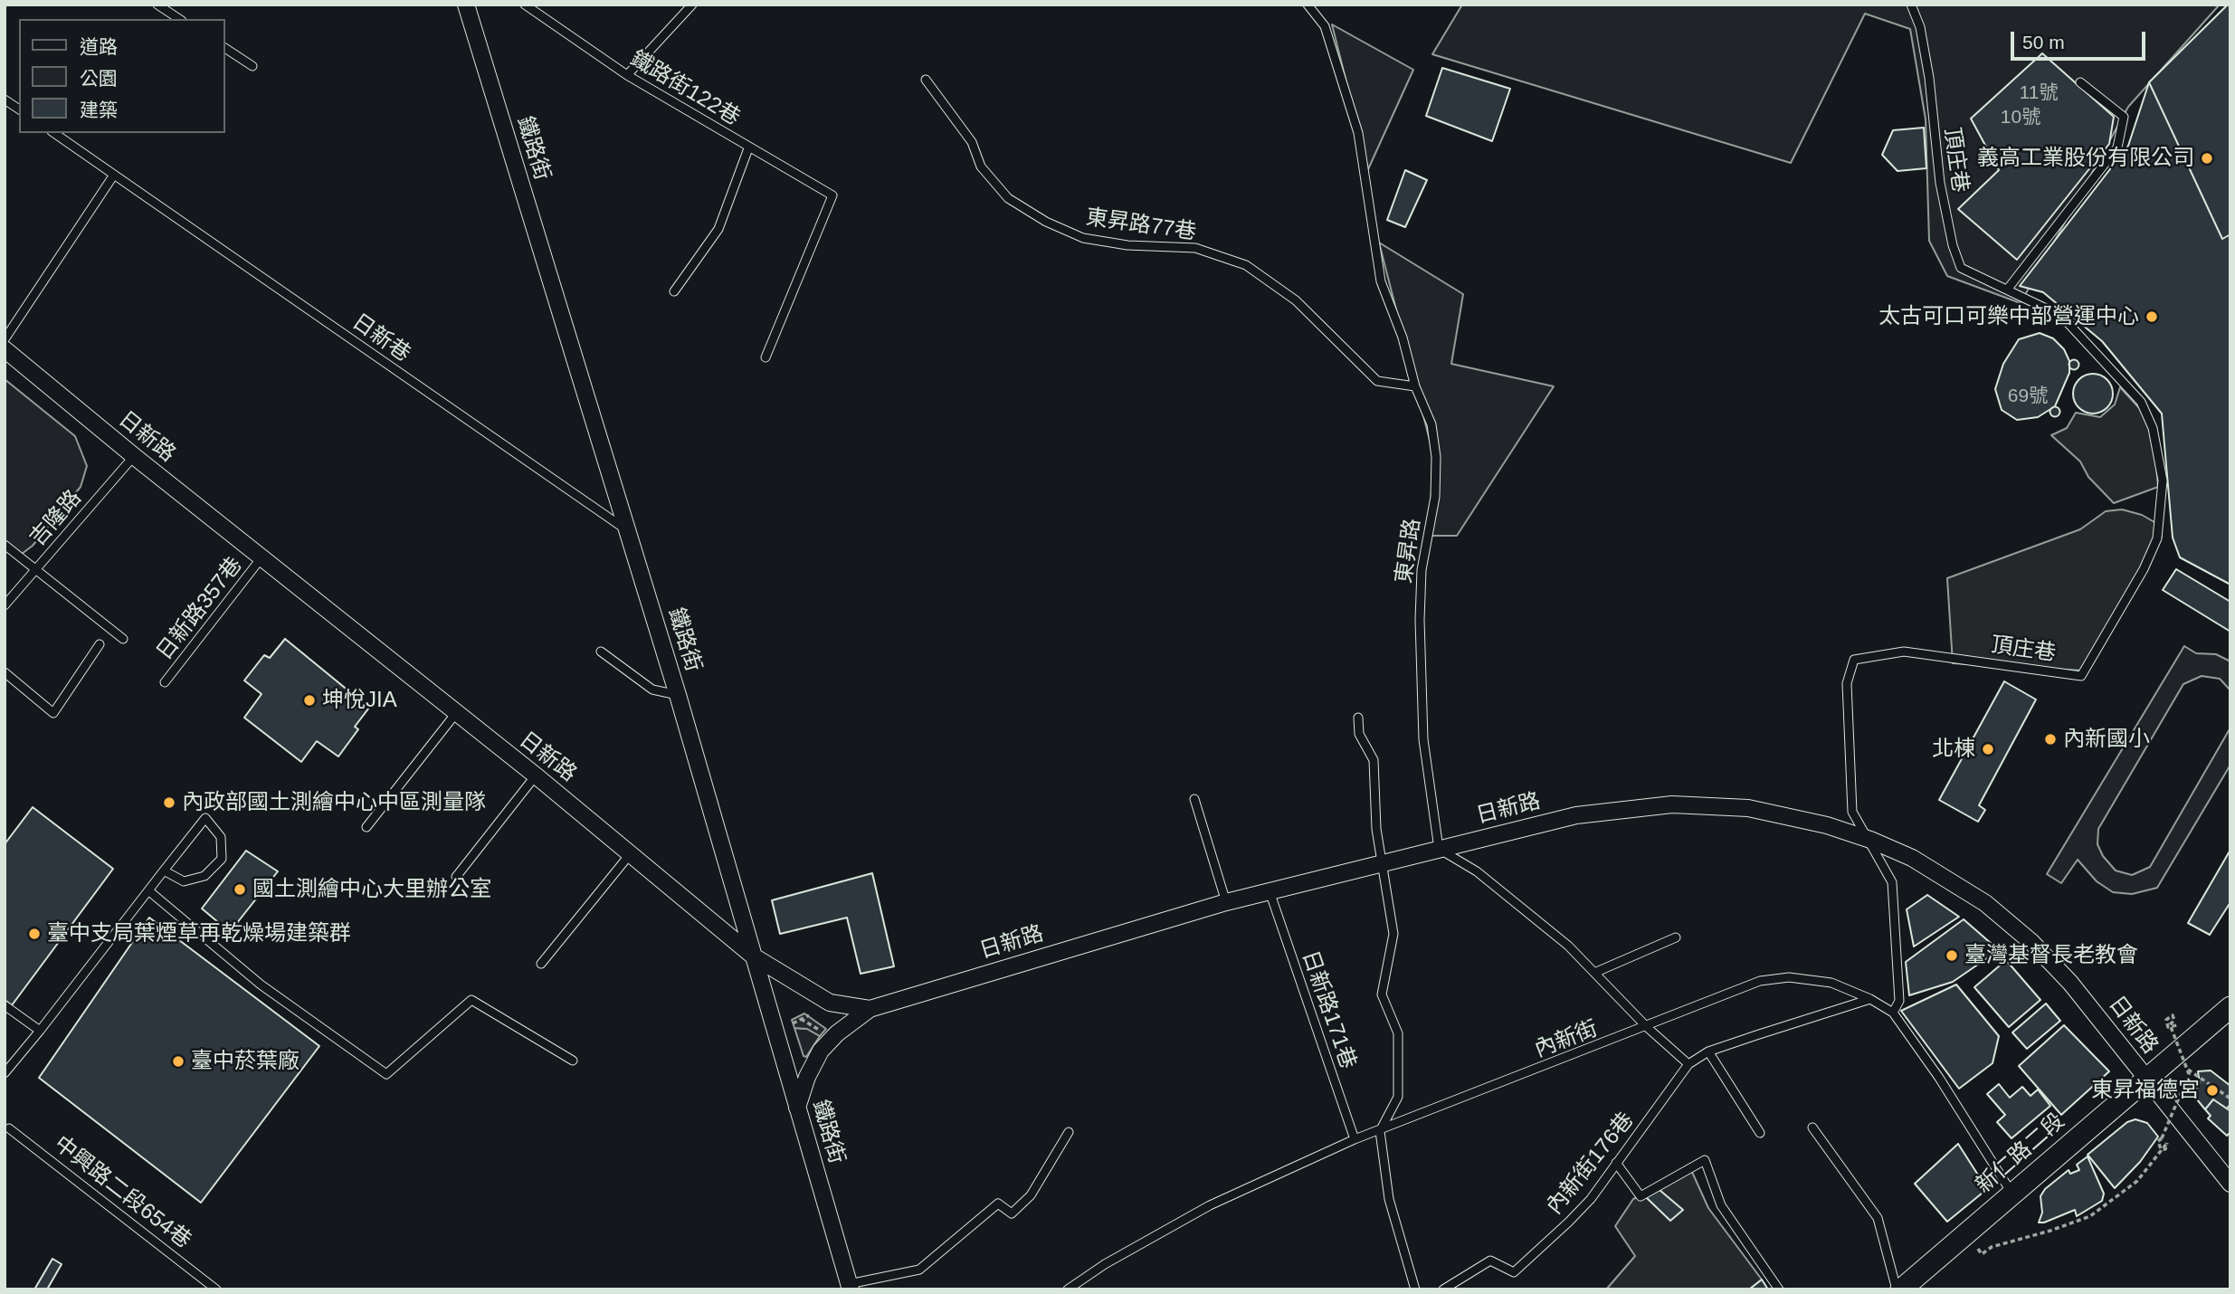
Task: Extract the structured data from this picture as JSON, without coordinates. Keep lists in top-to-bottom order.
{
  "streets": {
    "street": ["鐵路街", "日新路", "新仁路二段"],
    "lane": [
      "鐵路街122巷",
      "頂庄巷",
      "東昇路77巷",
      "日新巷",
      "吉隆路",
      "東昇路",
      "日新路357巷",
      "日新路171巷",
      "內新街",
      "內新街176巷",
      "中興路二段654巷"
    ]
  },
  "crossings": [
    ["鐵路街", "日新巷"],
    ["鐵路街", "日新路"],
    ["頂庄巷", "日新路"],
    ["頂庄巷", "內新街"],
    ["東昇路77巷", "東昇路"],
    ["日新路", "吉隆路"],
    ["日新路", "東昇路"],
    ["日新路", "日新路357巷"],
    ["日新路", "日新路171巷"],
    ["日新路", "新仁路二段"],
    ["日新路171巷", "內新街"],
    ["內新街", "新仁路二段"],
    ["內新街", "內新街176巷"]
  ],
  "places": [
    "義高工業股份有限公司",
    "太古可口可樂中部營運中心",
    "坤悅JIA",
    "內新國小",
    "北棟",
    "內政部國土測繪中心中區測量隊",
    "國土測繪中心大里辦公室",
    "臺中支局葉煙草再乾燥場建築群",
    "臺灣基督長老教會",
    "臺中菸葉廠",
    "東昇福德宮"
  ],
  "house_numbers": ["11號", "10號", "69號"],
  "legend": ["道路", "公園", "建築"],
  "scale_bar": "50 m"
}
